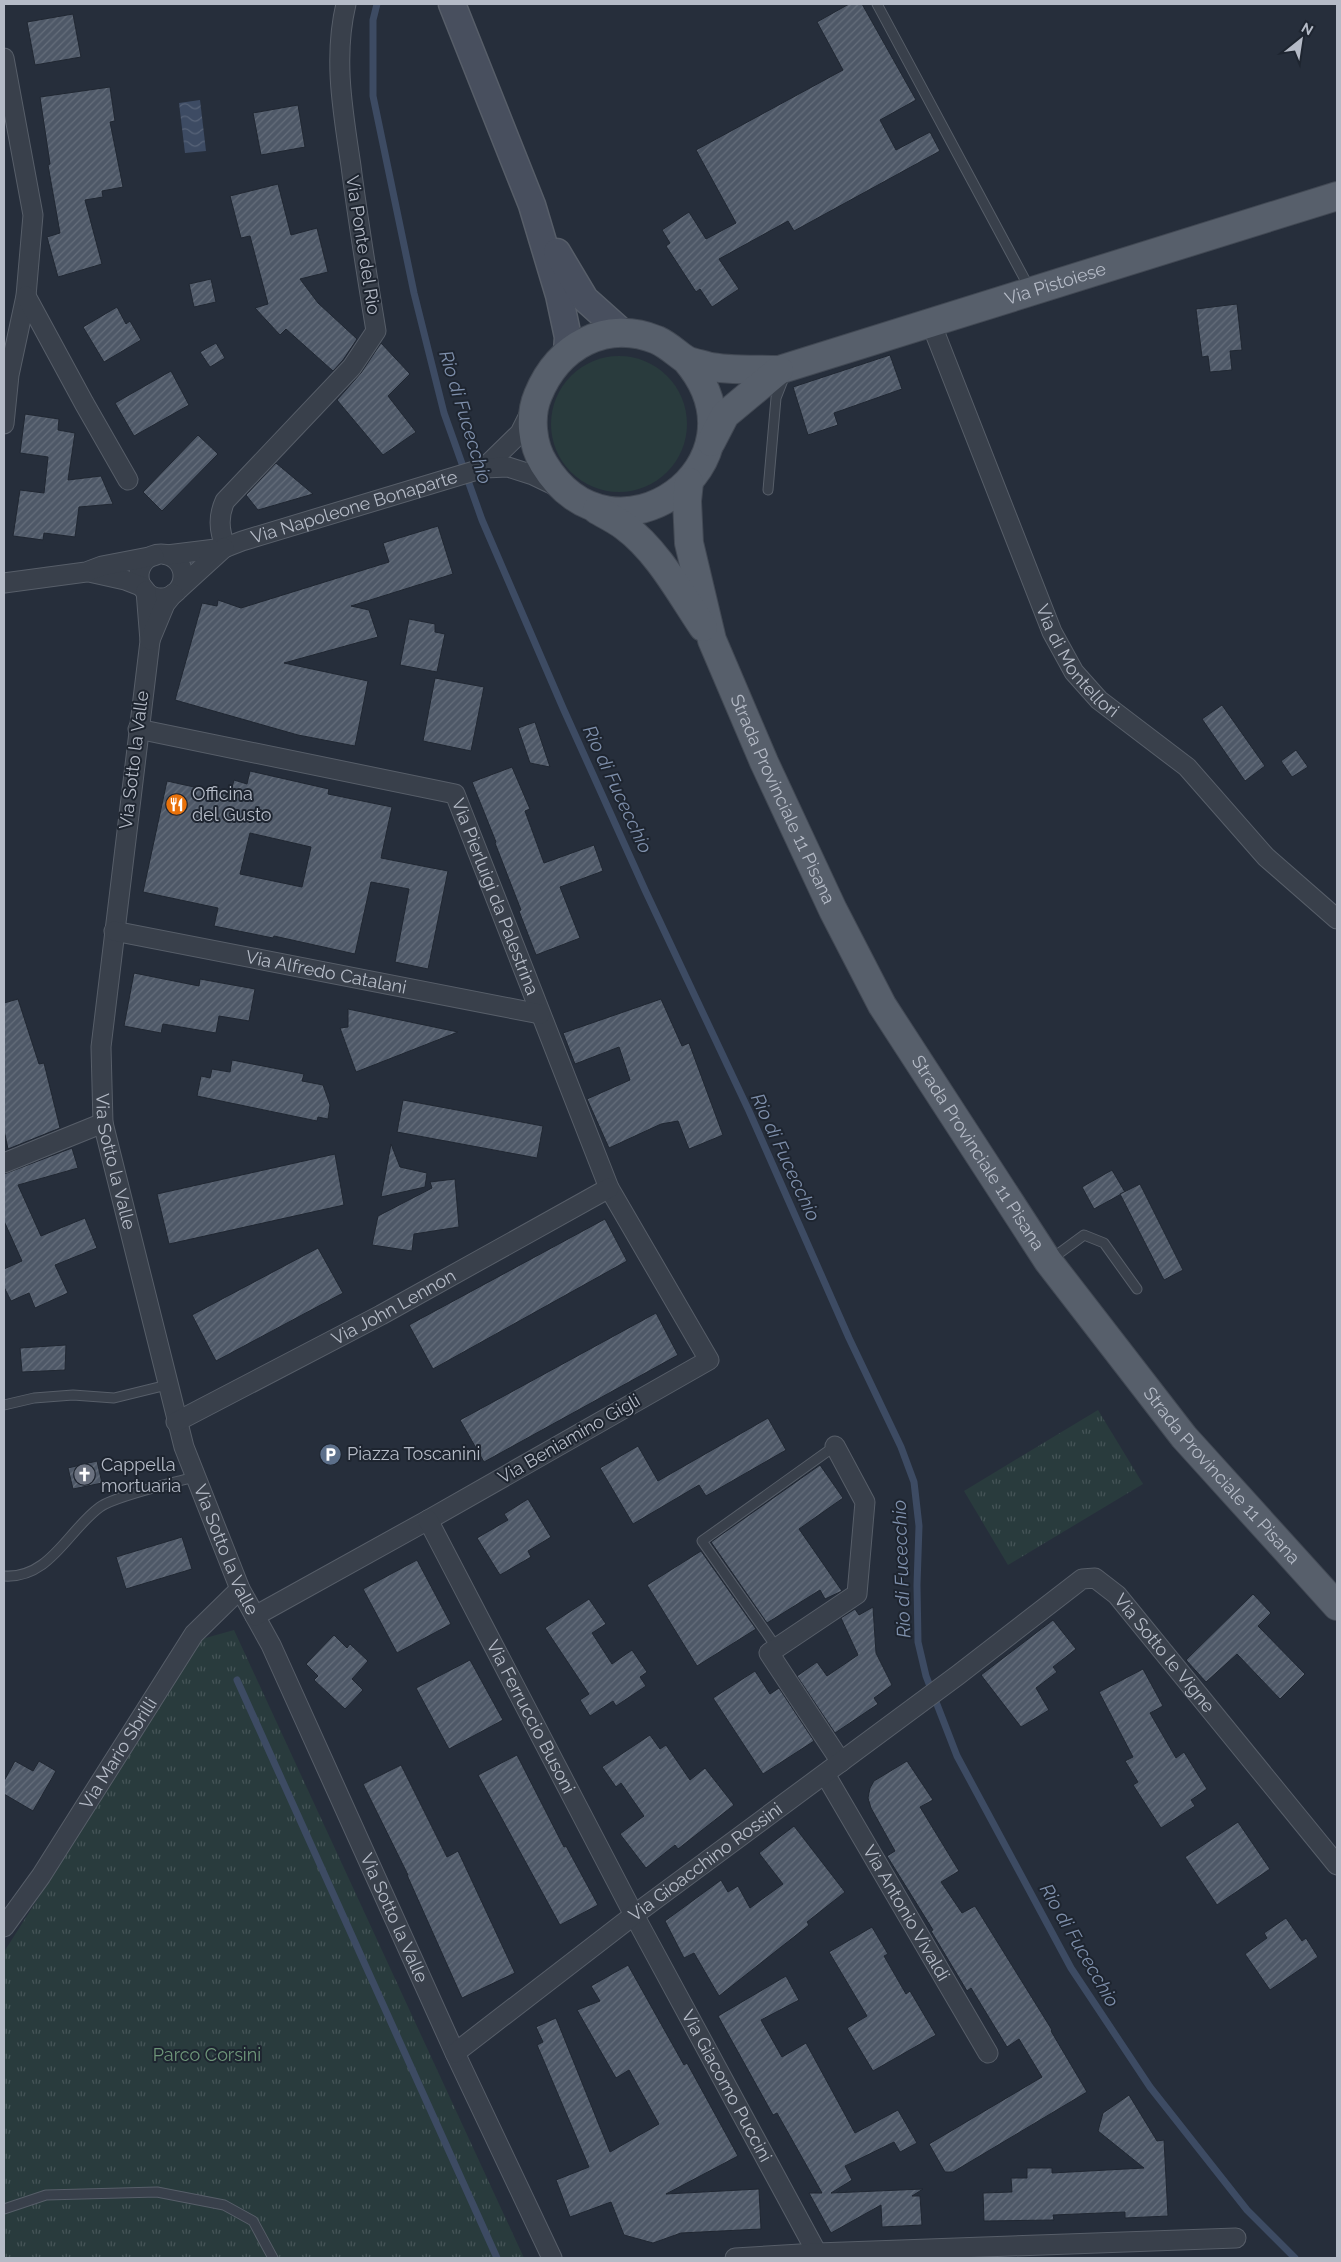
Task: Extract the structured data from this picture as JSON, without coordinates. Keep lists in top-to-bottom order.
{
  "streets": {
    "main road": ["Via Pistoiese", "Strada Provinciale 11 Pisana"],
    "street": [
      "Via Ponte del Rio",
      "Via Napoleone Bonaparte",
      "Via di Montellori",
      "Via Sotto la Valle",
      "Via Pierluigi da Palestrina",
      "Via Alfredo Catalani",
      "Via John Lennon",
      "Via Beniamino Gigli",
      "Via Sotto le Vigne",
      "Via Ferruccio Busoni",
      "Via Mario Sbrilli",
      "Via Gioacchino Rossini",
      "Via Antonio Vivaldi",
      "Via Giacomo Puccini"
    ]
  },
  "crossings": [
    ["Via Ponte del Rio", "Via Napoleone Bonaparte"],
    ["Via Pistoiese", "Via Napoleone Bonaparte"],
    ["Via Pistoiese", "Via di Montellori"],
    ["Via Pistoiese", "Strada Provinciale 11 Pisana"],
    ["Via Napoleone Bonaparte", "Via Sotto la Valle"],
    ["Via Napoleone Bonaparte", "Strada Provinciale 11 Pisana"],
    ["Via Sotto la Valle", "Via Pierluigi da Palestrina"],
    ["Via Sotto la Valle", "Via Alfredo Catalani"],
    ["Via Sotto la Valle", "Via John Lennon"],
    ["Via Sotto la Valle", "Via Beniamino Gigli"],
    ["Via Sotto la Valle", "Via Mario Sbrilli"],
    ["Via Sotto la Valle", "Via Gioacchino Rossini"],
    ["Via Pierluigi da Palestrina", "Via Alfredo Catalani"],
    ["Via Pierluigi da Palestrina", "Via John Lennon"],
    ["Via Pierluigi da Palestrina", "Via Beniamino Gigli"],
    ["Via John Lennon", "Via Beniamino Gigli"],
    ["Via Beniamino Gigli", "Via Ferruccio Busoni"],
    ["Via Sotto le Vigne", "Via Gioacchino Rossini"],
    ["Via Ferruccio Busoni", "Via Gioacchino Rossini"],
    ["Via Ferruccio Busoni", "Via Giacomo Puccini"],
    ["Via Gioacchino Rossini", "Via Antonio Vivaldi"],
    ["Via Gioacchino Rossini", "Via Giacomo Puccini"]
  ],
  "water": ["Rio di Fucecchio"],
  "parks": ["Parco Corsini"],
  "places": {
    "restaurant": ["Officina del Gusto"],
    "parking": ["Piazza Toscanini"],
    "church": ["Cappella mortuaria"]
  },
  "north": "top right"
}
